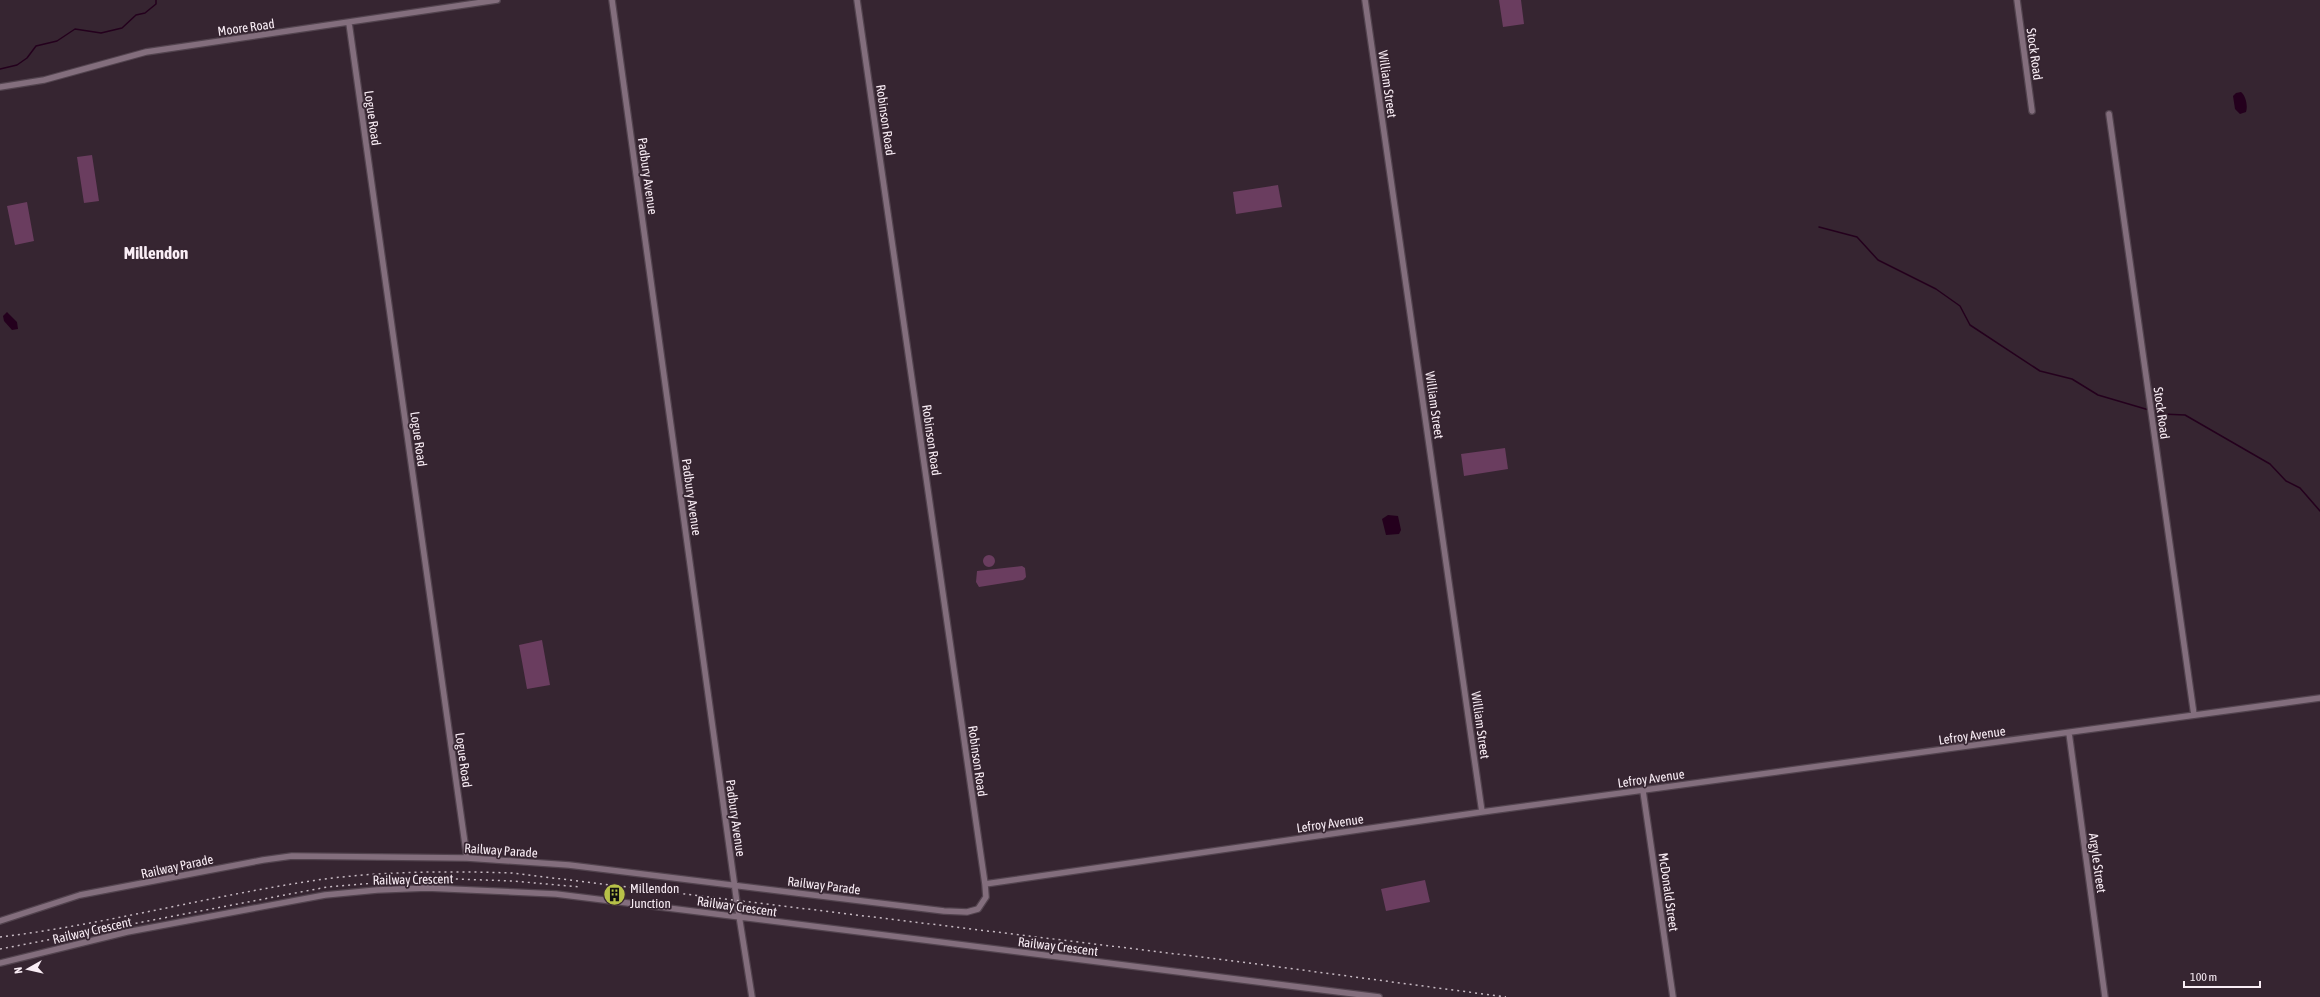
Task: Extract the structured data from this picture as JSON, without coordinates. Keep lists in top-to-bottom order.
{
  "streets": {
    "street": [
      "Moore Road",
      "Stock Road",
      "William Street",
      "Logue Road",
      "Robinson Road",
      "Padbury Avenue",
      "Lefroy Avenue",
      "Railway Parade",
      "Argyle Street",
      "Railway Crescent",
      "McDonald Street"
    ]
  },
  "crossings": [
    ["Moore Road", "Logue Road"],
    ["Stock Road", "Lefroy Avenue"],
    ["William Street", "Lefroy Avenue"],
    ["Logue Road", "Railway Parade"],
    ["Robinson Road", "Lefroy Avenue"],
    ["Robinson Road", "Railway Parade"],
    ["Padbury Avenue", "Railway Parade"],
    ["Padbury Avenue", "Railway Crescent"],
    ["Lefroy Avenue", "Railway Parade"],
    ["Lefroy Avenue", "Argyle Street"],
    ["Lefroy Avenue", "McDonald Street"]
  ],
  "districts": ["Millendon"],
  "places": {
    "building": ["Millendon Junction"]
  },
  "scale_bar": "100 m",
  "north": "left"
}
